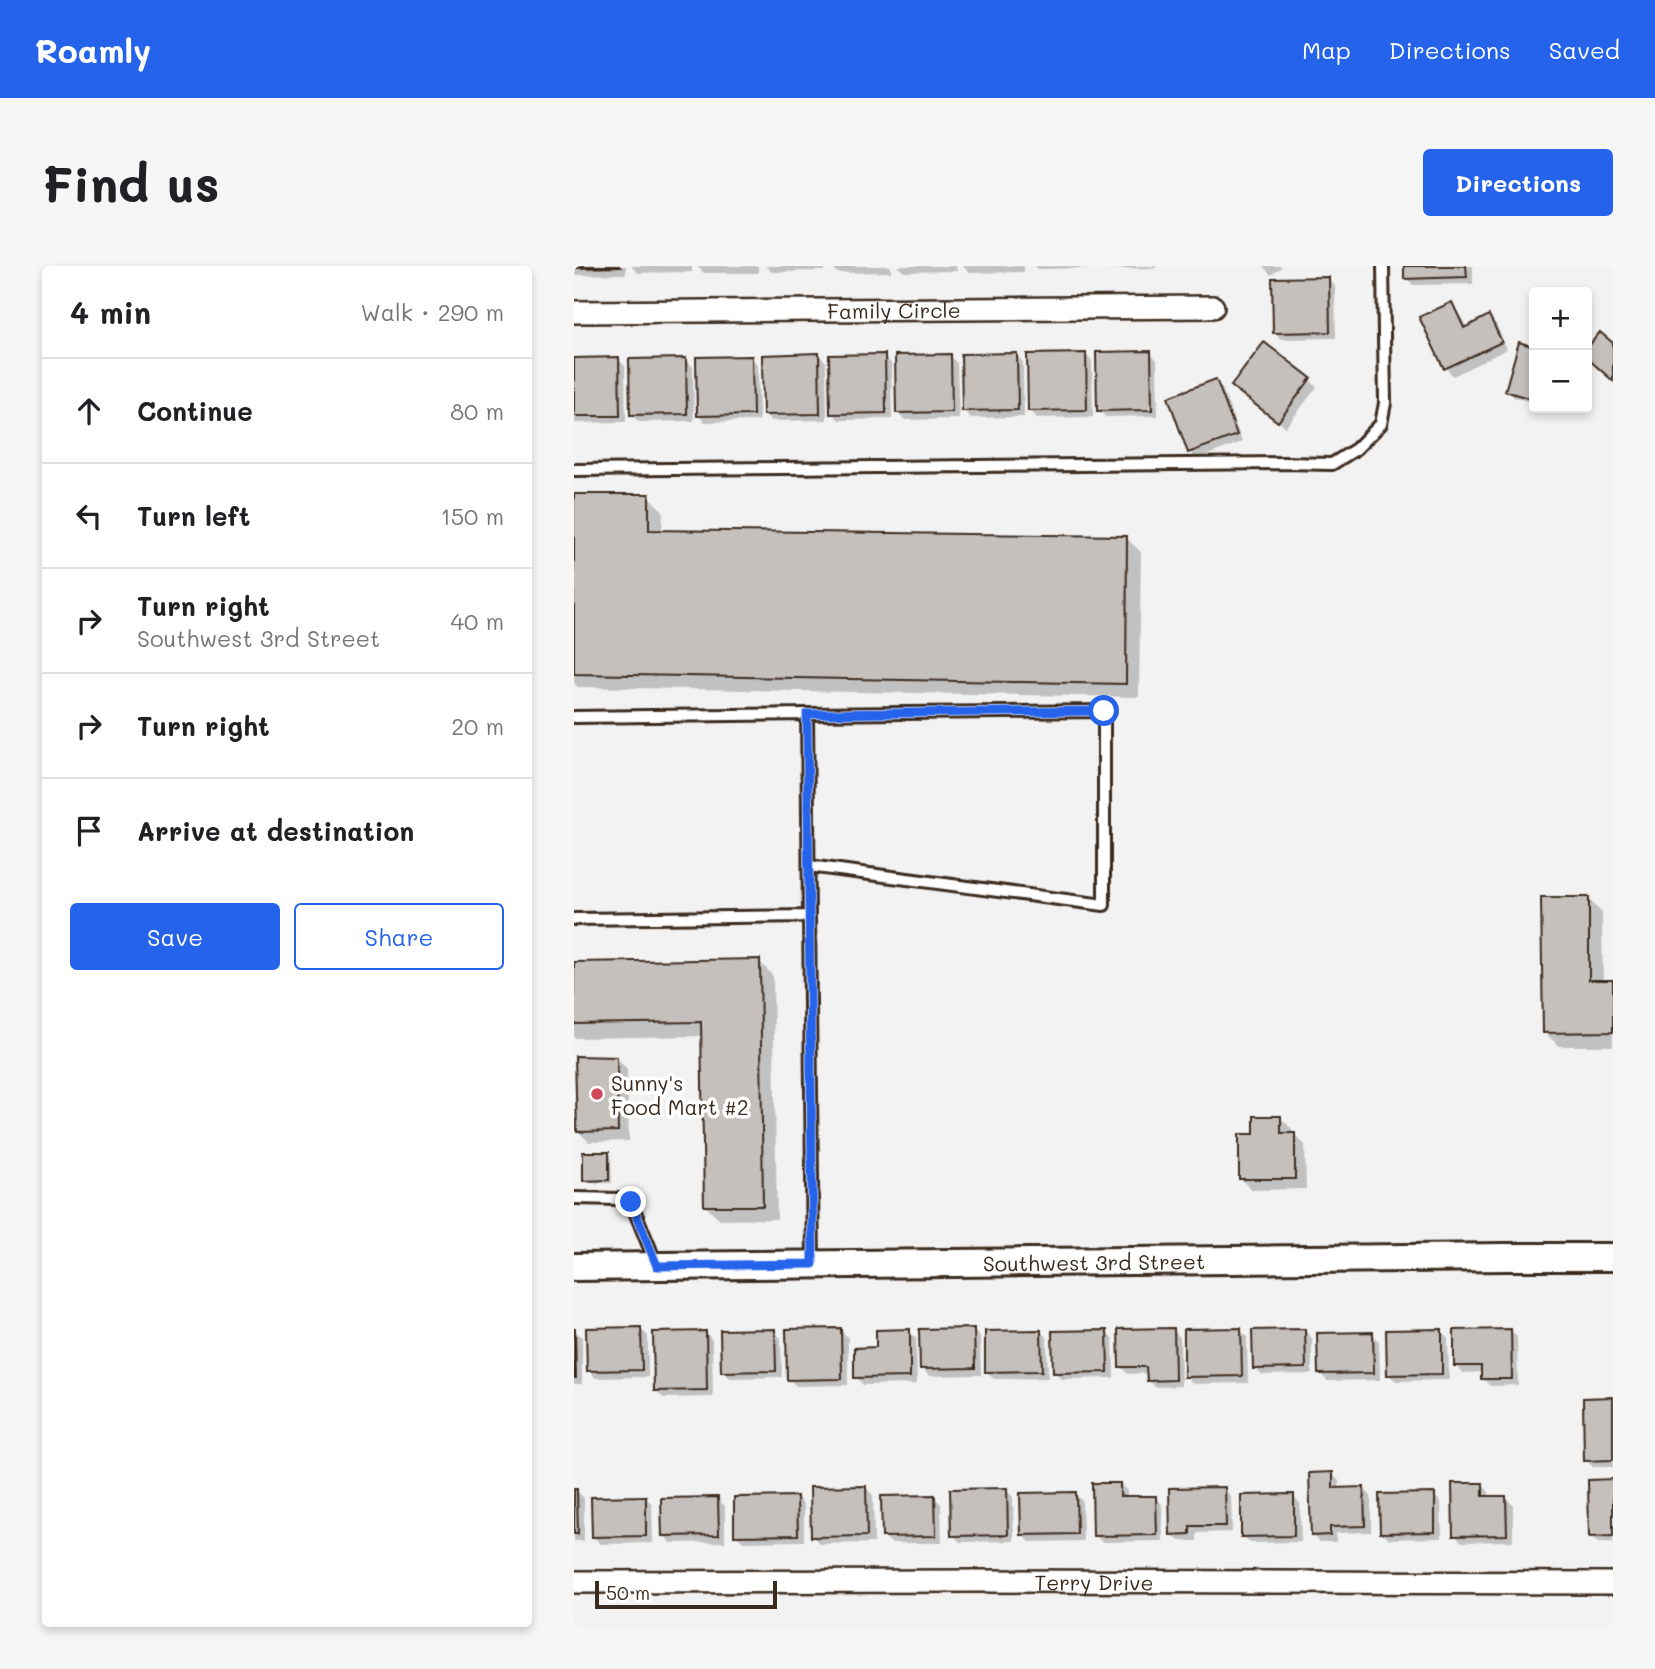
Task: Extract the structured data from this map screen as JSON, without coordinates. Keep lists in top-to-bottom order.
{
  "streets": {
    "street": ["Family Circle", "Southwest 3rd Street", "Terry Drive"]
  },
  "places": ["Sunny's Food Mart #2"],
  "scale_bar": "50 m",
  "page": {
    "header": "Roamly",
    "nav": ["Map", "Directions", "Saved"],
    "buttons": [
      "Directions",
      ["Save", "Share"]
    ],
    "title": "Find us",
    "heading": ["4 min", "Walk · 290 m"],
    "map_buttons": ["+", "−"],
    "list": [
      ["Continue", "80 m"],
      ["Turn left", "150 m"],
      ["Turn right", "Southwest 3rd Street", "40 m"],
      ["Turn right", "20 m"],
      "Arrive at destination"
    ],
    "scale": "50 m"
  }
}
